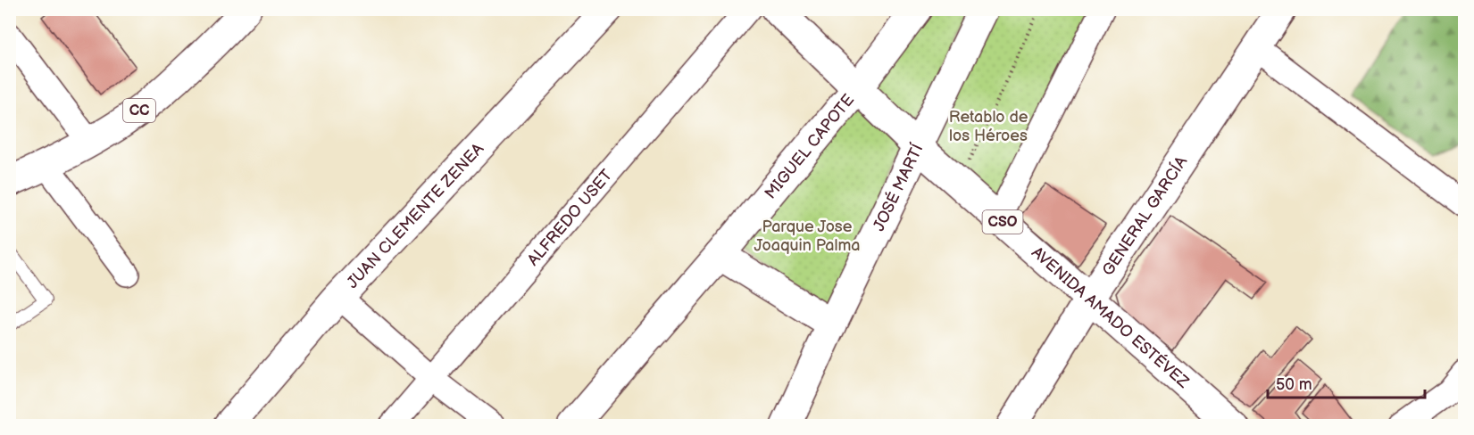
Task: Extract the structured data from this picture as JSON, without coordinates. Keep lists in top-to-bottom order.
{
  "streets": {
    "main road": [
      "CC",
      "MIGUEL CAPOTE",
      "JOSÉ MARTÍ",
      "JUAN CLEMENTE ZENEA",
      "GENERAL GARCÍA",
      "CSO",
      "AVENIDA AMADO ESTÉVEZ"
    ],
    "street": ["ALFREDO USET"]
  },
  "crossings": [
    ["MIGUEL CAPOTE", "AVENIDA AMADO ESTÉVEZ"],
    ["JOSÉ MARTÍ", "AVENIDA AMADO ESTÉVEZ"],
    ["GENERAL GARCÍA", "AVENIDA AMADO ESTÉVEZ"]
  ],
  "parks": ["Retablo de los Héroes", "Parque Jose Joaquin Palma"],
  "scale_bar": "50 m"
}
